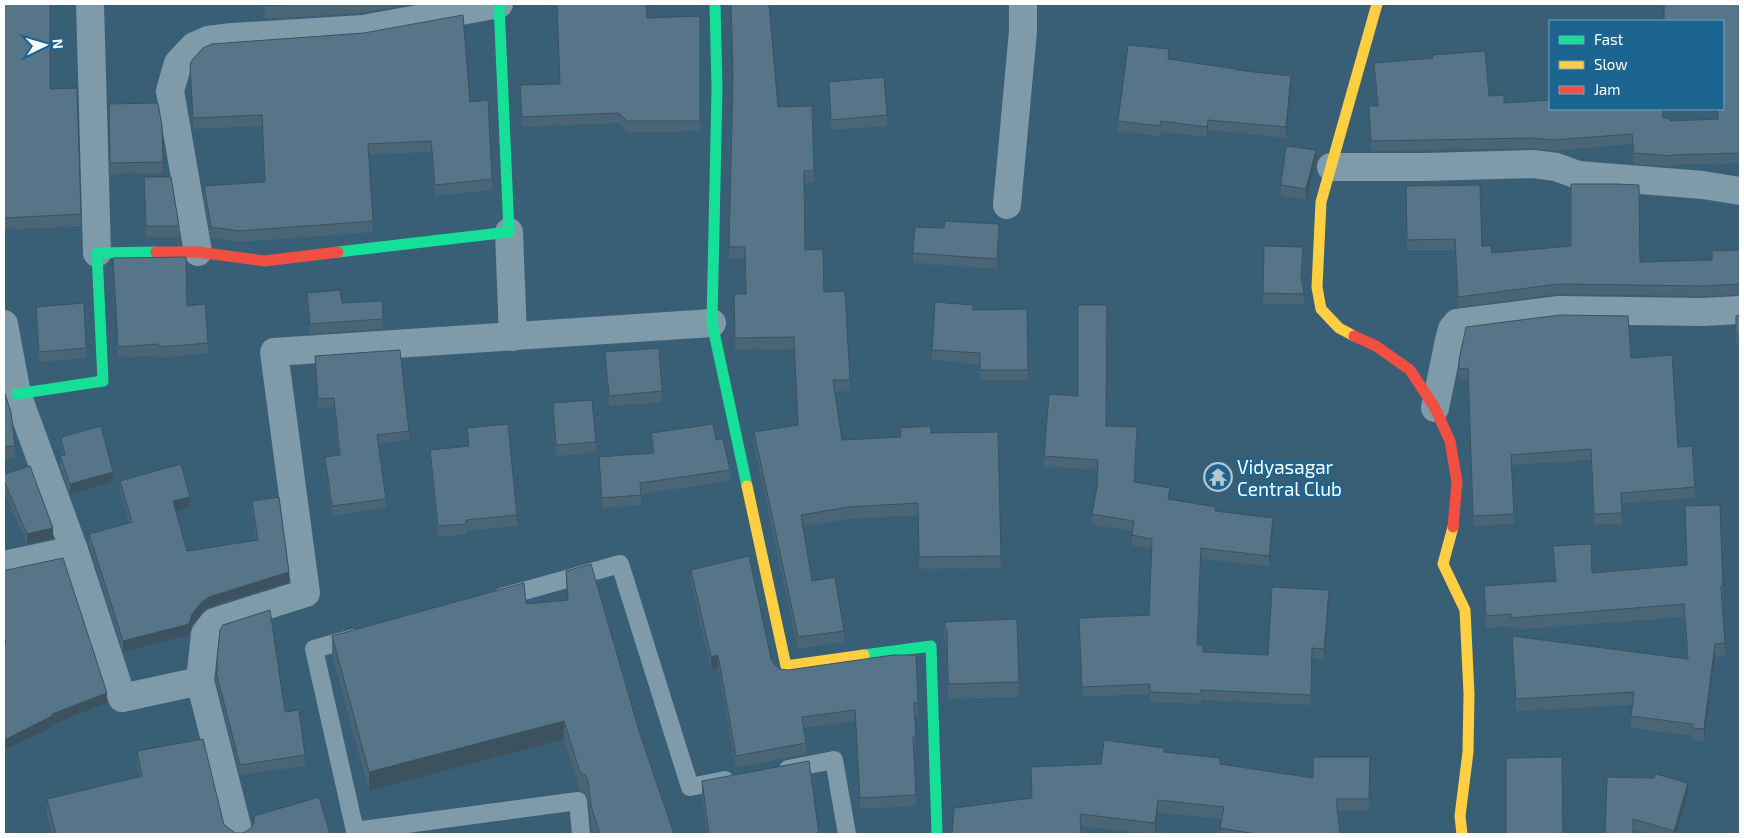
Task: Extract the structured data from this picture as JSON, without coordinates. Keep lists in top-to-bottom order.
{
  "places": {
    "temple": ["Vidyasagar Central Club"]
  },
  "legend": ["Fast", "Slow", "Jam"],
  "north": "right"
}
